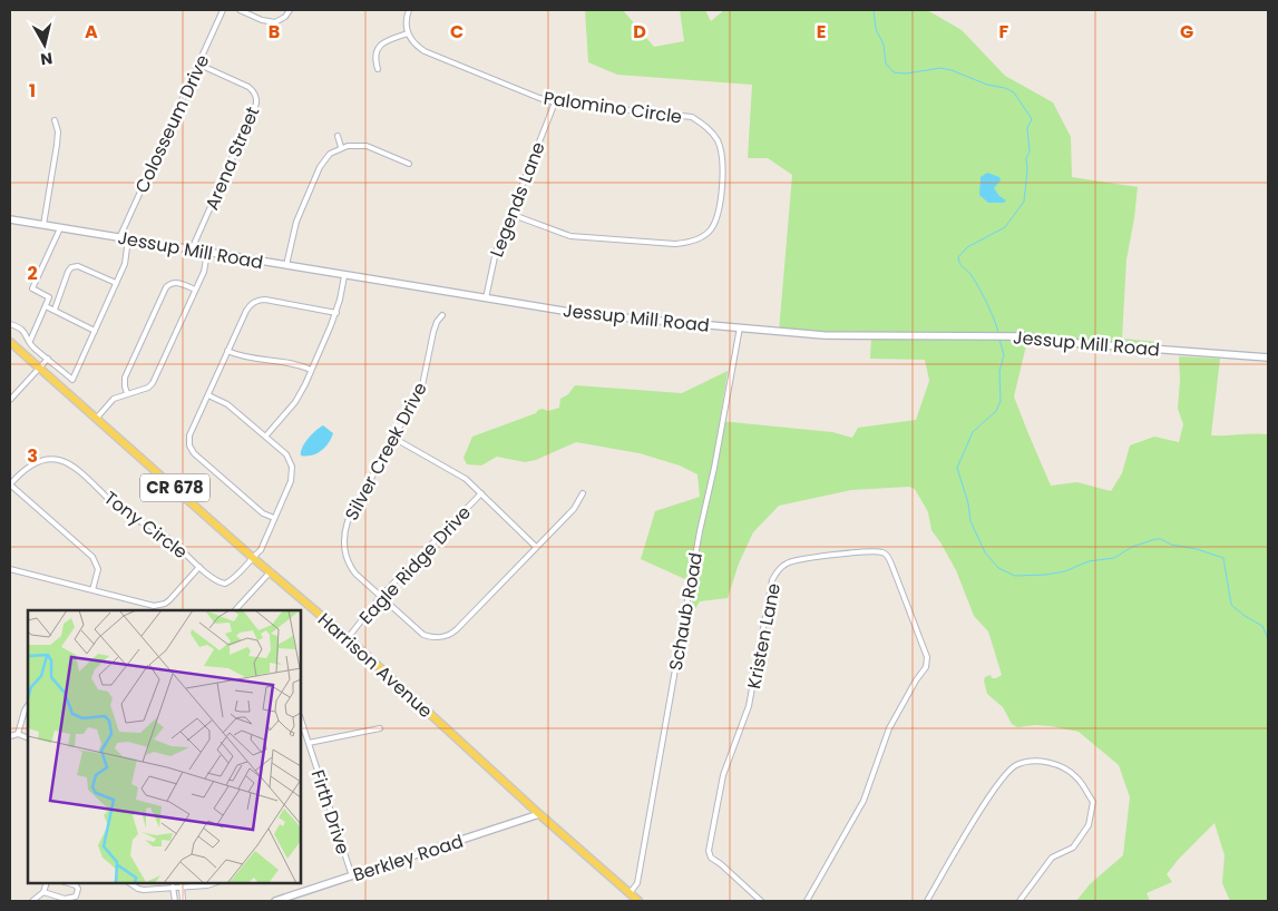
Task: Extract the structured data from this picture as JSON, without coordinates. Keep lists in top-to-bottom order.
{
  "streets": {
    "main road": ["CR 678", "Harrison Avenue"],
    "street": [
      "Palomino Circle",
      "Colosseum Drive",
      "Arena Street",
      "Legends Lane",
      "Jessup Mill Road",
      "Silver Creek Drive",
      "Tony Circle",
      "Eagle Ridge Drive",
      "Schaub Road",
      "Kristen Lane",
      "Firth Drive",
      "Berkley Road"
    ]
  },
  "crossings": [
    ["Palomino Circle", "Legends Lane"],
    ["Colosseum Drive", "Arena Street"],
    ["Colosseum Drive", "Jessup Mill Road"],
    ["Arena Street", "Jessup Mill Road"],
    ["Legends Lane", "Jessup Mill Road"],
    ["Jessup Mill Road", "Schaub Road"],
    ["Silver Creek Drive", "Eagle Ridge Drive"],
    ["Tony Circle", "Harrison Avenue"],
    ["Eagle Ridge Drive", "Harrison Avenue"],
    ["Schaub Road", "Harrison Avenue"],
    ["Harrison Avenue", "Berkley Road"],
    ["Firth Drive", "Berkley Road"]
  ],
  "north": "bottom",
  "grid": {
    "columns": [
      "A",
      "B",
      "C",
      "D",
      "E",
      "F",
      "G"
    ],
    "rows": ["1", "2", "3"]
  }
}
